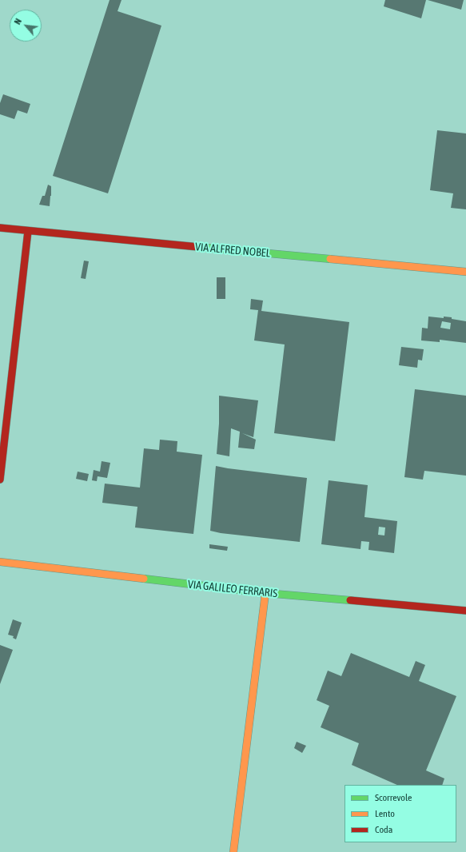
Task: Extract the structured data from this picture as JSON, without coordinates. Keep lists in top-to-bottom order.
{
  "streets": {
    "street": ["VIA ALFRED NOBEL", "VIA GALILEO FERRARIS"]
  },
  "legend": ["Scorrevole", "Lento", "Coda"],
  "north": "top left"
}
